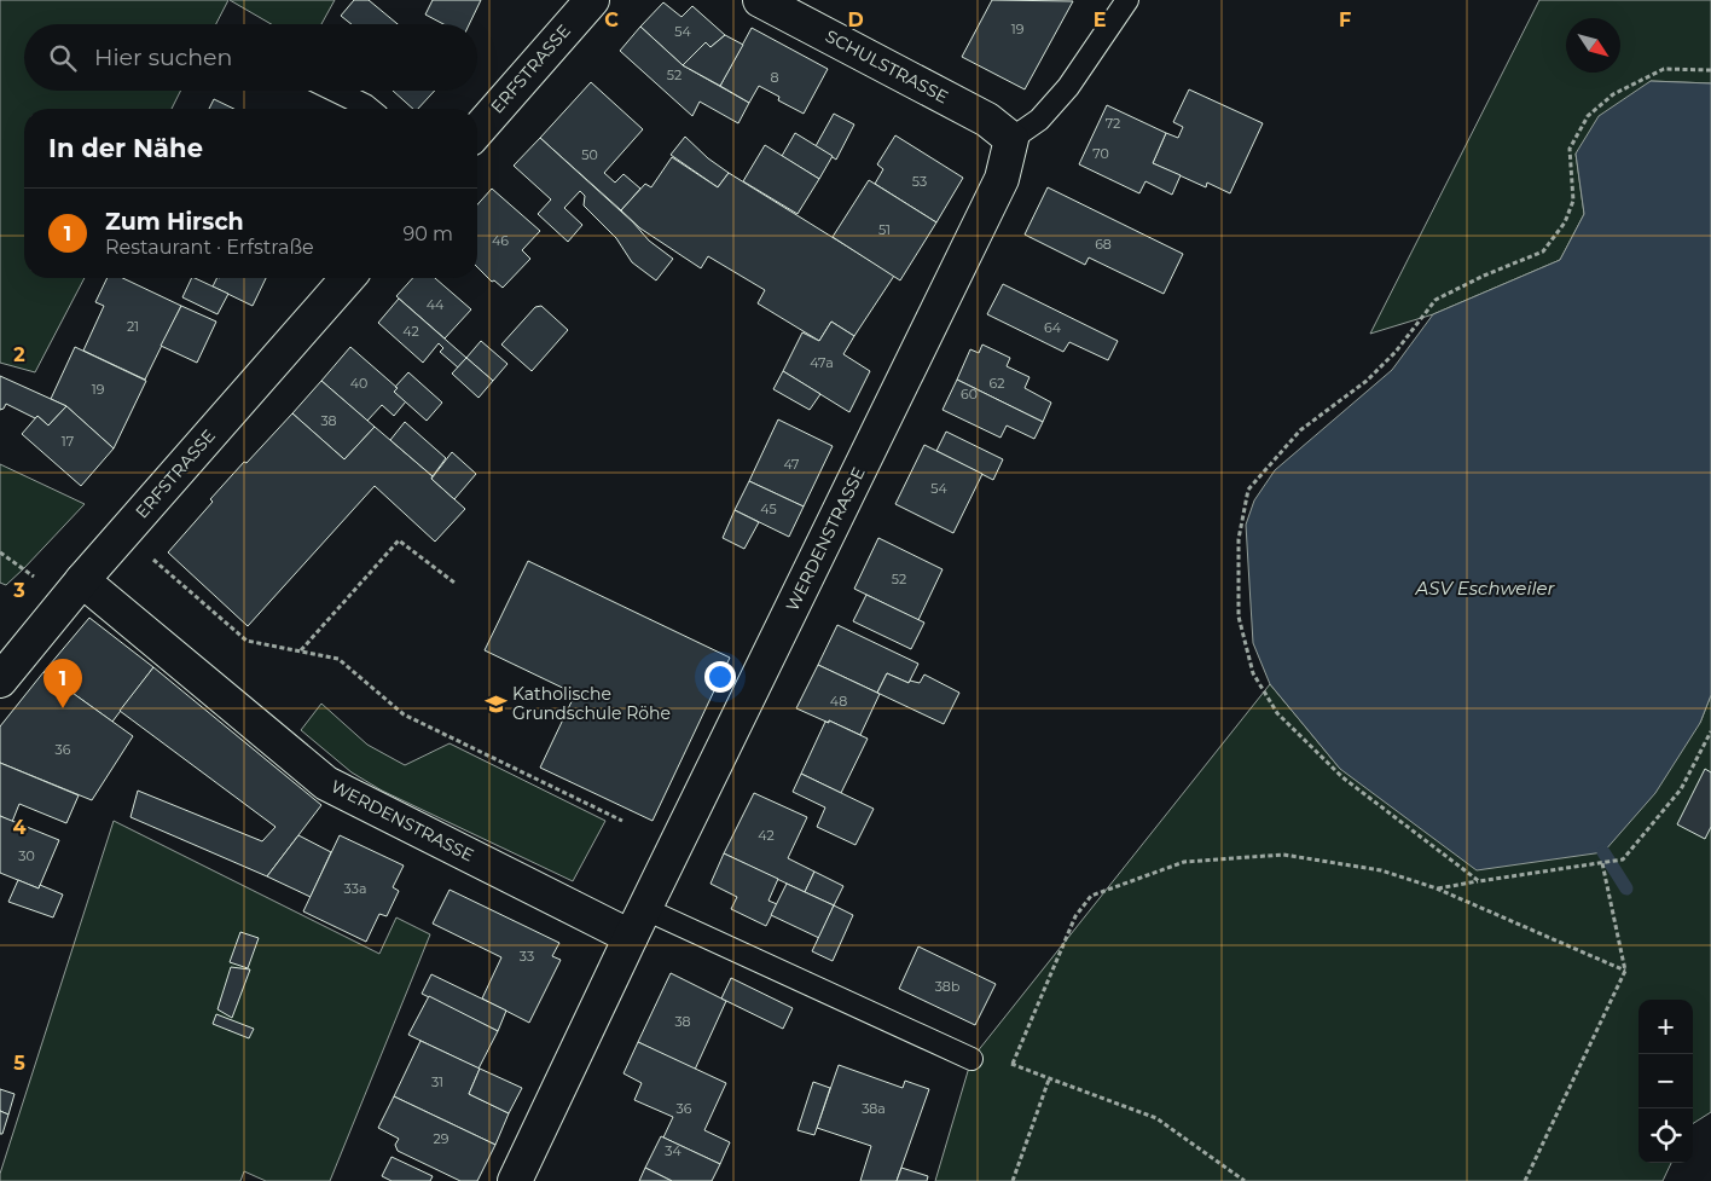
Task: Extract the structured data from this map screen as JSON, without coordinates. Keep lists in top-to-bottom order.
{
  "streets": {
    "street": ["SCHULSTRASSE", "ERFSTRASSE", "WERDENSTRASSE"]
  },
  "crossings": [
    ["SCHULSTRASSE", "WERDENSTRASSE"],
    ["ERFSTRASSE", "WERDENSTRASSE"]
  ],
  "water": ["ASV Eschweiler"],
  "places": {
    "school or university": ["Katholische Grundschule Röhe"]
  },
  "house_numbers": [
    "19",
    "54",
    "52",
    "8",
    "72",
    "70",
    "50",
    "53",
    "51",
    "46",
    "68",
    "44",
    "21",
    "64",
    "42",
    "47a",
    "40",
    "62",
    "19",
    "60",
    "38",
    "17",
    "47",
    "54",
    "45",
    "52",
    "48",
    "36",
    "42",
    "30",
    "33a",
    "33",
    "38b",
    "38",
    "31",
    "36",
    "38a",
    "29",
    "34"
  ],
  "north": "bottom right",
  "page": {
    "search": "Hier suchen",
    "heading": "In der Nähe",
    "list": [
      {
        "mark": "1",
        "name": "Zum Hirsch",
        "note": "Restaurant · Erfstraße",
        "value": "90 m"
      }
    ],
    "pins": "1",
    "map_buttons": ["+", "−"]
  },
  "grid": {
    "columns": [
      "C",
      "D",
      "E",
      "F"
    ],
    "rows": [
      "2",
      "3",
      "4",
      "5"
    ]
  }
}
